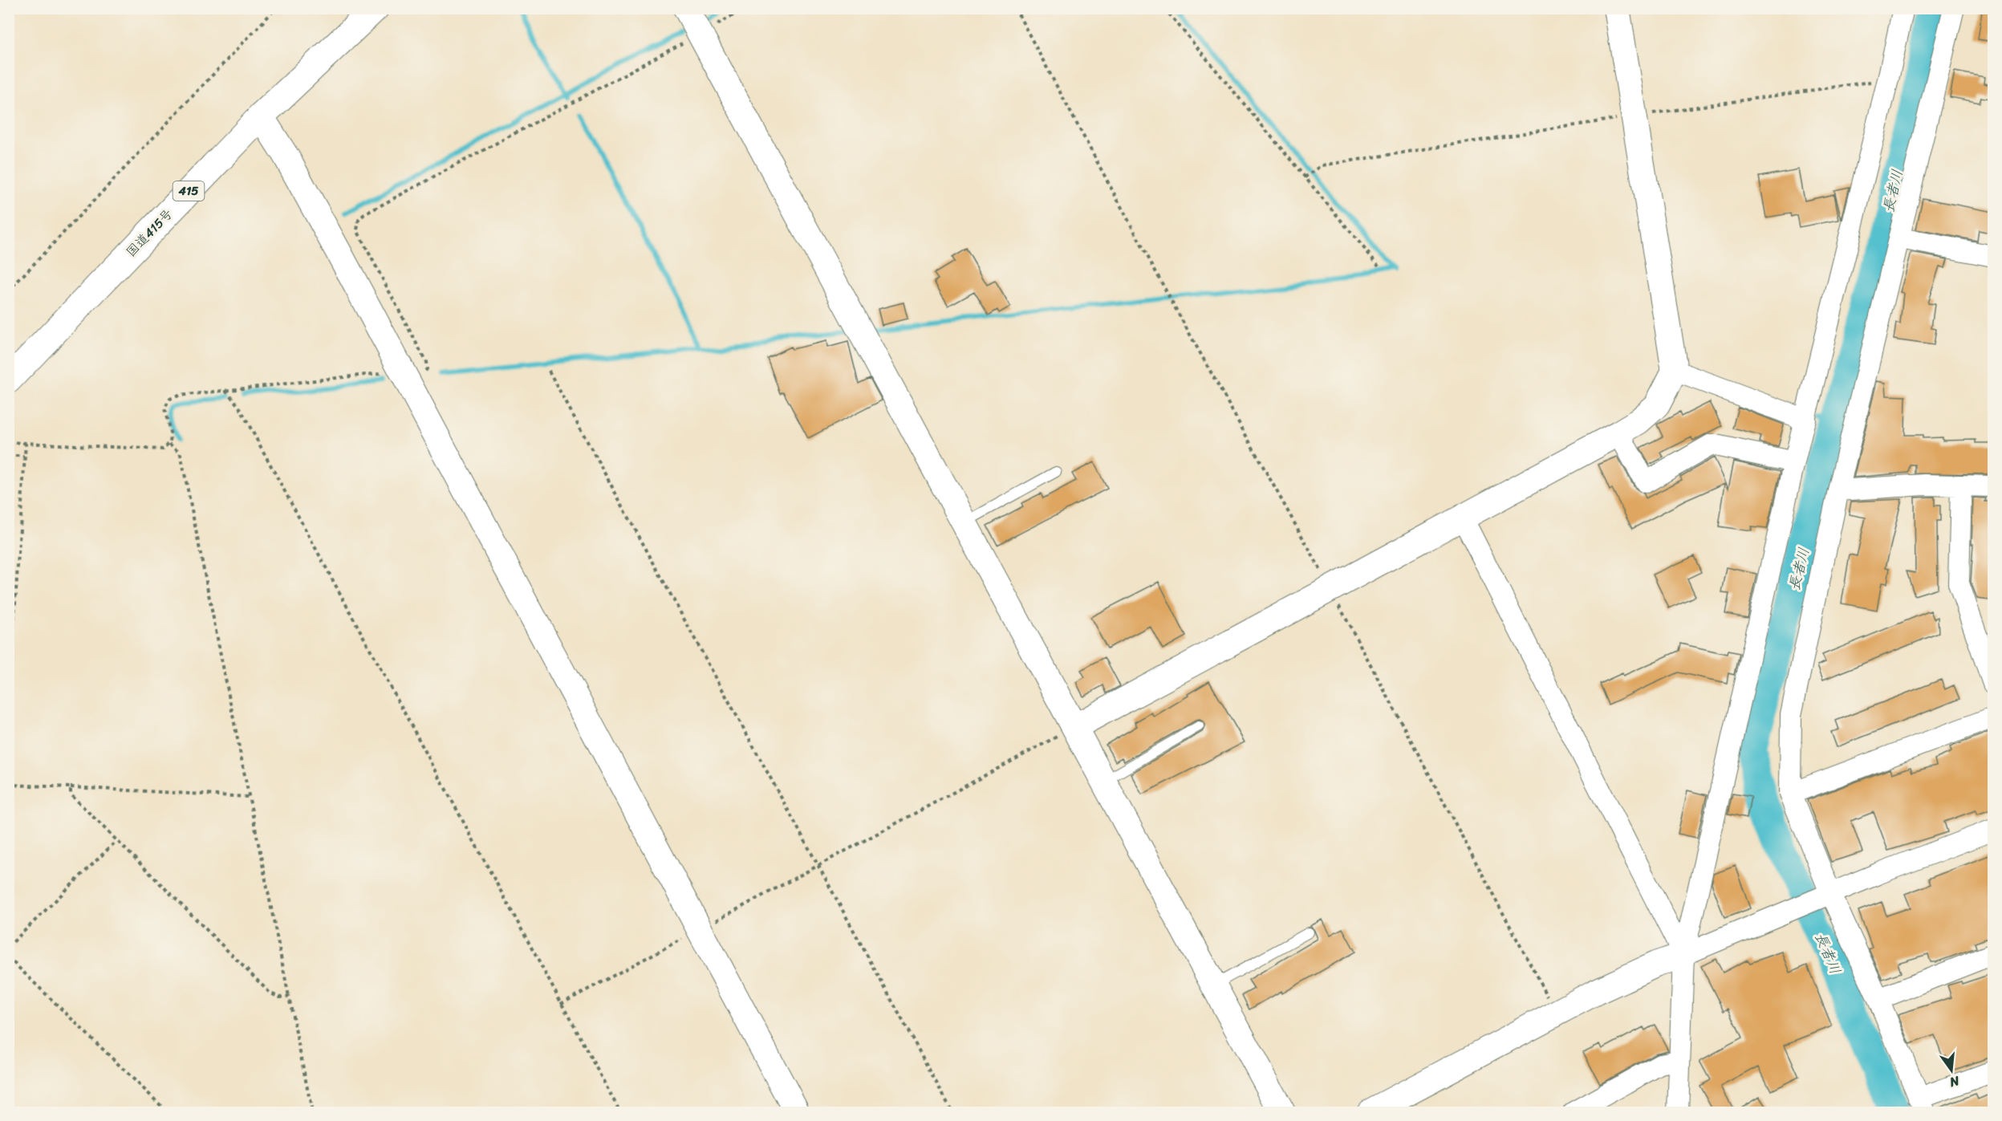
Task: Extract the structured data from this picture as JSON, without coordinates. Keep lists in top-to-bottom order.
{
  "streets": {
    "highway": ["415", "国道415号"]
  },
  "water": ["長者川"],
  "north": "bottom"
}
